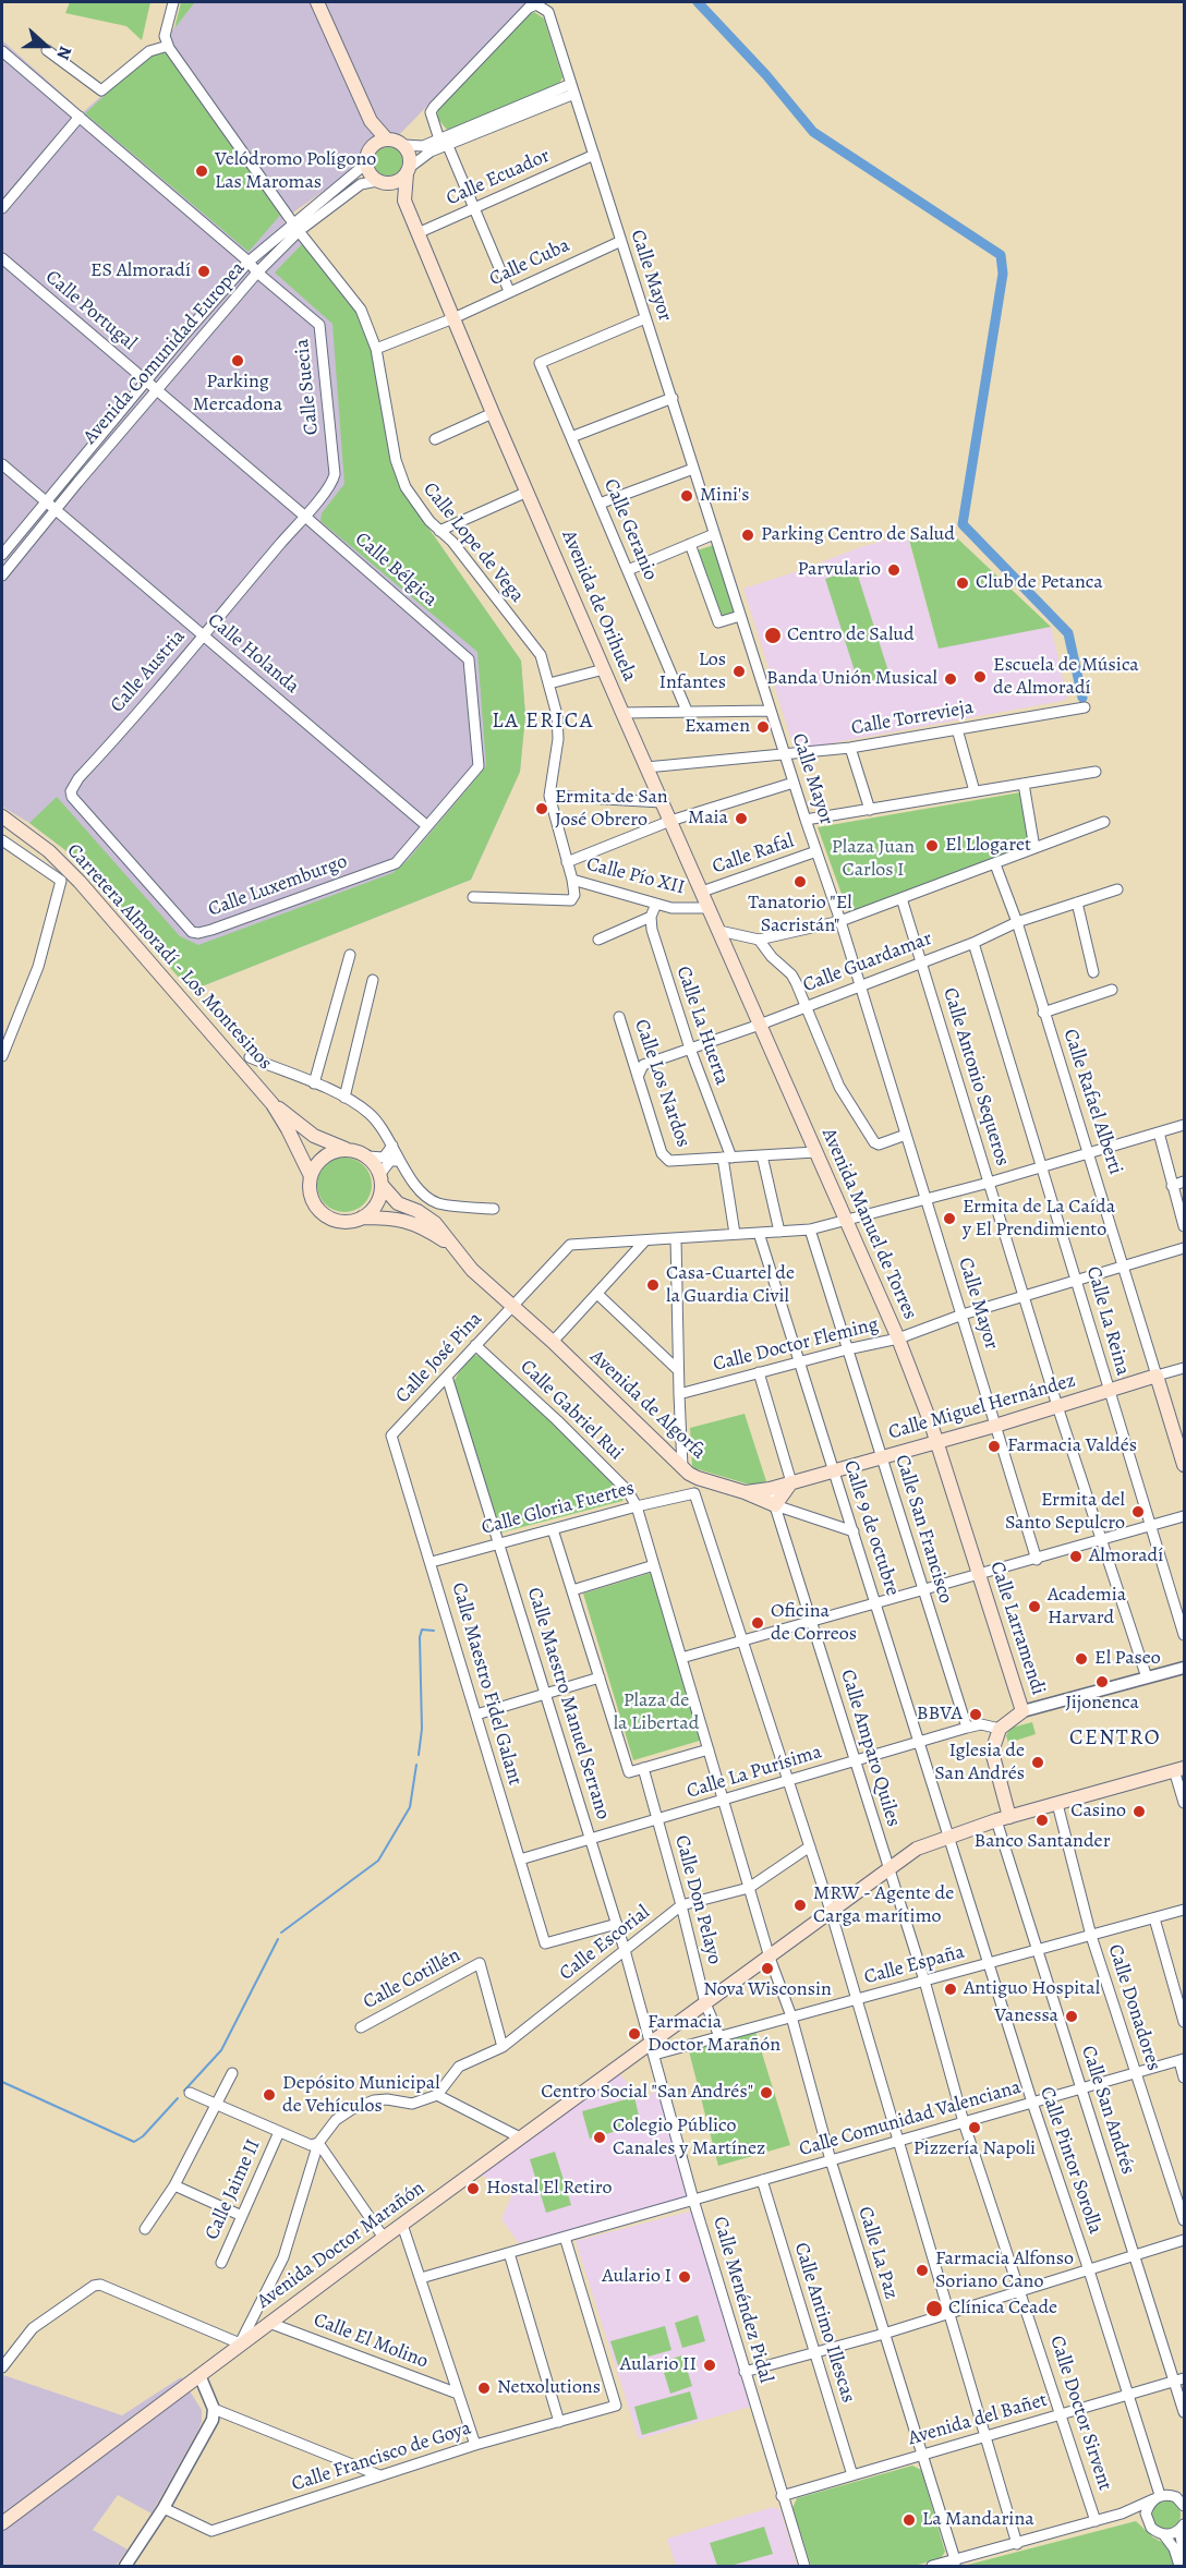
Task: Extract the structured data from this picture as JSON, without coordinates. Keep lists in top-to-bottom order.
{
  "streets": {
    "main road": [
      "Avenida de Orihuela",
      "Carretera Almoradí - Los Montesinos",
      "Calle Rafael Alberti",
      "Avenida Manuel de Torres",
      "Avenida de Algorfa",
      "Calle Miguel Hernández",
      "Calle Larramendi",
      "Avenida Doctor Marañón"
    ],
    "street": [
      "Calle Ecuador",
      "Calle Cuba",
      "Calle Mayor",
      "Calle Portugal",
      "Avenida Comunidad Europea",
      "Calle Suecia",
      "Calle Geranio",
      "Calle Lope de Vega",
      "Calle Bélgica",
      "Calle Holanda",
      "Calle Austria",
      "Calle Torrevieja",
      "Calle Rafal",
      "Calle Pío XII",
      "Calle Luxemburgo",
      "Calle Guardamar",
      "Calle La Huerta",
      "Calle Antonio Sequeros",
      "Calle Los Nardos",
      "Calle La Reina",
      "Calle Doctor Fleming",
      "Calle José Pina",
      "Calle Gabriel Rui",
      "Calle Gloria Fuertes",
      "Calle 9 de octubre",
      "Calle San Francisco",
      "Calle Maestro Fidel Galant",
      "Calle Maestro Manuel Serrano",
      "Calle Amparo Quiles",
      "Calle La Purísima",
      "Calle Don Pelayo",
      "Calle Escorial",
      "Calle España",
      "Calle Cotillén",
      "Calle Donadores",
      "Calle San Andrés",
      "Calle Comunidad Valenciana",
      "Calle Pintor Sorolla",
      "Calle Jaime II",
      "Calle La Paz",
      "Calle Menéndez Pidal",
      "Calle Antimo Illescas",
      "Calle El Molino",
      "Calle Doctor Sirvent",
      "Avenida del Bañet",
      "Calle Francisco de Goya"
    ]
  },
  "crossings": [
    ["Calle Ecuador", "Calle Mayor"],
    ["Calle Ecuador", "Avenida de Orihuela"],
    ["Calle Cuba", "Calle Mayor"],
    ["Calle Cuba", "Calle Lope de Vega"],
    ["Calle Cuba", "Avenida de Orihuela"],
    ["Calle Mayor", "Calle Geranio"],
    ["Calle Mayor", "Calle Torrevieja"],
    ["Calle Mayor", "Calle Rafal"],
    ["Calle Mayor", "Calle Guardamar"],
    ["Calle Mayor", "Calle Doctor Fleming"],
    ["Calle Mayor", "Calle José Pina"],
    ["Calle Mayor", "Calle Miguel Hernández"],
    ["Calle Portugal", "Avenida Comunidad Europea"],
    ["Calle Portugal", "Calle Bélgica"],
    ["Avenida Comunidad Europea", "Calle Suecia"],
    ["Avenida Comunidad Europea", "Calle Lope de Vega"],
    ["Avenida Comunidad Europea", "Calle Bélgica"],
    ["Avenida Comunidad Europea", "Avenida de Orihuela"],
    ["Avenida Comunidad Europea", "Calle Holanda"],
    ["Calle Suecia", "Calle Bélgica"],
    ["Calle Suecia", "Calle Austria"],
    ["Calle Lope de Vega", "Calle Pío XII"],
    ["Calle Bélgica", "Calle Holanda"],
    ["Calle Bélgica", "Calle Austria"],
    ["Calle Bélgica", "Calle Luxemburgo"],
    ["Avenida de Orihuela", "Calle Torrevieja"],
    ["Avenida de Orihuela", "Calle Rafal"],
    ["Avenida de Orihuela", "Calle Pío XII"],
    ["Avenida de Orihuela", "Calle Guardamar"],
    ["Avenida de Orihuela", "Avenida Manuel de Torres"],
    ["Calle Holanda", "Calle Austria"],
    ["Calle Holanda", "Calle Luxemburgo"],
    ["Calle Austria", "Calle Luxemburgo"],
    ["Carretera Almoradí - Los Montesinos", "Avenida de Algorfa"],
    ["Calle Guardamar", "Calle La Huerta"],
    ["Calle Guardamar", "Calle Antonio Sequeros"],
    ["Calle Guardamar", "Calle Los Nardos"],
    ["Calle Guardamar", "Calle Rafael Alberti"],
    ["Calle Guardamar", "Avenida Manuel de Torres"],
    ["Calle Guardamar", "Calle La Reina"],
    ["Calle La Huerta", "Calle Los Nardos"],
    ["Calle La Huerta", "Calle José Pina"],
    ["Calle Antonio Sequeros", "Calle Doctor Fleming"],
    ["Calle Antonio Sequeros", "Calle José Pina"],
    ["Calle Antonio Sequeros", "Calle Miguel Hernández"],
    ["Calle Rafael Alberti", "Calle Doctor Fleming"],
    ["Calle Rafael Alberti", "Calle José Pina"],
    ["Calle Rafael Alberti", "Calle Miguel Hernández"],
    ["Avenida Manuel de Torres", "Calle Doctor Fleming"],
    ["Avenida Manuel de Torres", "Calle José Pina"],
    ["Avenida Manuel de Torres", "Calle Miguel Hernández"],
    ["Avenida Manuel de Torres", "Calle Larramendi"],
    ["Calle La Reina", "Calle Doctor Fleming"],
    ["Calle La Reina", "Calle José Pina"],
    ["Calle La Reina", "Calle Miguel Hernández"],
    ["Calle Doctor Fleming", "Calle 9 de octubre"],
    ["Calle Doctor Fleming", "Calle San Francisco"],
    ["Calle José Pina", "Avenida de Algorfa"],
    ["Calle José Pina", "Calle Gabriel Rui"],
    ["Calle José Pina", "Calle 9 de octubre"],
    ["Calle José Pina", "Calle San Francisco"],
    ["Calle José Pina", "Calle Maestro Fidel Galant"],
    ["Calle José Pina", "Calle Maestro Manuel Serrano"],
    ["Avenida de Algorfa", "Calle Miguel Hernández"],
    ["Avenida de Algorfa", "Calle 9 de octubre"],
    ["Avenida de Algorfa", "Calle Amparo Quiles"],
    ["Calle Miguel Hernández", "Calle 9 de octubre"],
    ["Calle Miguel Hernández", "Calle San Francisco"],
    ["Calle Miguel Hernández", "Calle Larramendi"],
    ["Calle Miguel Hernández", "Calle Amparo Quiles"],
    ["Calle Gabriel Rui", "Calle Gloria Fuertes"],
    ["Calle Gabriel Rui", "Calle La Paz"],
    ["Calle Gloria Fuertes", "Calle Maestro Fidel Galant"],
    ["Calle Gloria Fuertes", "Calle Maestro Manuel Serrano"],
    ["Calle Gloria Fuertes", "Calle La Paz"],
    ["Calle 9 de octubre", "Calle La Purísima"],
    ["Calle 9 de octubre", "Calle Pintor Sorolla"],
    ["Calle 9 de octubre", "Avenida Doctor Marañón"],
    ["Calle San Francisco", "Calle La Purísima"],
    ["Calle Larramendi", "Calle La Purísima"],
    ["Calle Maestro Fidel Galant", "Calle Maestro Manuel Serrano"],
    ["Calle Maestro Fidel Galant", "Calle La Purísima"],
    ["Calle Maestro Manuel Serrano", "Calle La Purísima"],
    ["Calle Maestro Manuel Serrano", "Calle Escorial"],
    ["Calle Maestro Manuel Serrano", "Calle España"],
    ["Calle Maestro Manuel Serrano", "Avenida Doctor Marañón"],
    ["Calle Maestro Manuel Serrano", "Calle Menéndez Pidal"],
    ["Calle Amparo Quiles", "Calle La Purísima"],
    ["Calle Amparo Quiles", "Avenida Doctor Marañón"],
    ["Calle Amparo Quiles", "Calle Doctor Sirvent"],
    ["Calle La Purísima", "Calle Don Pelayo"],
    ["Calle La Purísima", "Calle La Paz"],
    ["Calle Don Pelayo", "Calle Escorial"],
    ["Calle Don Pelayo", "Avenida Doctor Marañón"],
    ["Calle Escorial", "Calle Cotillén"],
    ["Calle Escorial", "Calle La Paz"],
    ["Calle España", "Calle Donadores"],
    ["Calle España", "Calle San Andrés"],
    ["Calle España", "Calle Pintor Sorolla"],
    ["Calle España", "Avenida Doctor Marañón"],
    ["Calle España", "Calle La Paz"],
    ["Calle España", "Calle Menéndez Pidal"],
    ["Calle España", "Calle Doctor Sirvent"],
    ["Calle Donadores", "Calle Comunidad Valenciana"],
    ["Calle Donadores", "Avenida Doctor Marañón"],
    ["Calle San Andrés", "Calle Comunidad Valenciana"],
    ["Calle San Andrés", "Avenida Doctor Marañón"],
    ["Calle San Andrés", "Avenida del Bañet"],
    ["Calle Comunidad Valenciana", "Calle Pintor Sorolla"],
    ["Calle Comunidad Valenciana", "Calle La Paz"],
    ["Calle Comunidad Valenciana", "Calle Menéndez Pidal"],
    ["Calle Comunidad Valenciana", "Calle Antimo Illescas"],
    ["Calle Comunidad Valenciana", "Calle Doctor Sirvent"],
    ["Calle Comunidad Valenciana", "Calle Francisco de Goya"],
    ["Calle Pintor Sorolla", "Avenida Doctor Marañón"],
    ["Calle Pintor Sorolla", "Avenida del Bañet"],
    ["Avenida Doctor Marañón", "Calle La Paz"],
    ["Avenida Doctor Marañón", "Calle Menéndez Pidal"],
    ["Avenida Doctor Marañón", "Calle El Molino"],
    ["Avenida Doctor Marañón", "Calle Doctor Sirvent"],
    ["Calle La Paz", "Avenida del Bañet"],
    ["Calle Menéndez Pidal", "Avenida del Bañet"],
    ["Calle Antimo Illescas", "Avenida del Bañet"],
    ["Calle Doctor Sirvent", "Avenida del Bañet"]
  ],
  "districts": ["LA ERICA", "CENTRO"],
  "parks": ["Plaza Juan Carlos I", "Plaza de la Libertad"],
  "places": [
    "Velódromo Polígono Las Maromas",
    "ES Almoradí",
    "Parking Mercadona",
    "Mini's",
    "Parking Centro de Salud",
    "Parvulario",
    "Club de Petanca",
    "Centro de Salud",
    "Los Infantes",
    "Escuela de Música de Almoradí",
    "Banda Unión Musical",
    "Examen",
    "Ermita de San José Obrero",
    "Maia",
    "El Llogaret",
    "Tanatorio \"El Sacristán\"",
    "Ermita de La Caída y El Prendimiento",
    "Casa-Cuartel de la Guardia Civil",
    "Farmacia Valdés",
    "Ermita del Santo Sepulcro",
    "Almoradí",
    "Academia Harvard",
    "Oficina de Correos",
    "El Paseo",
    "Jijonenca",
    "BBVA",
    "Iglesia de San Andrés",
    "Casino",
    "Banco Santander",
    "MRW - Agente de Carga marítimo",
    "Nova Wisconsin",
    "Antiguo Hospital",
    "Vanessa",
    "Farmacia Doctor Marañón",
    "Centro Social \"San Andrés\"",
    "Depósito Municipal de Vehículos",
    "Pizzería Napoli",
    "Colegio Público Canales y Martínez",
    "Hostal El Retiro",
    "Farmacia Alfonso Soriano Cano",
    "Aulario I",
    "Clínica Ceade",
    "Aulario II",
    "Netxolutions",
    "La Mandarina"
  ],
  "north": "right"
}
